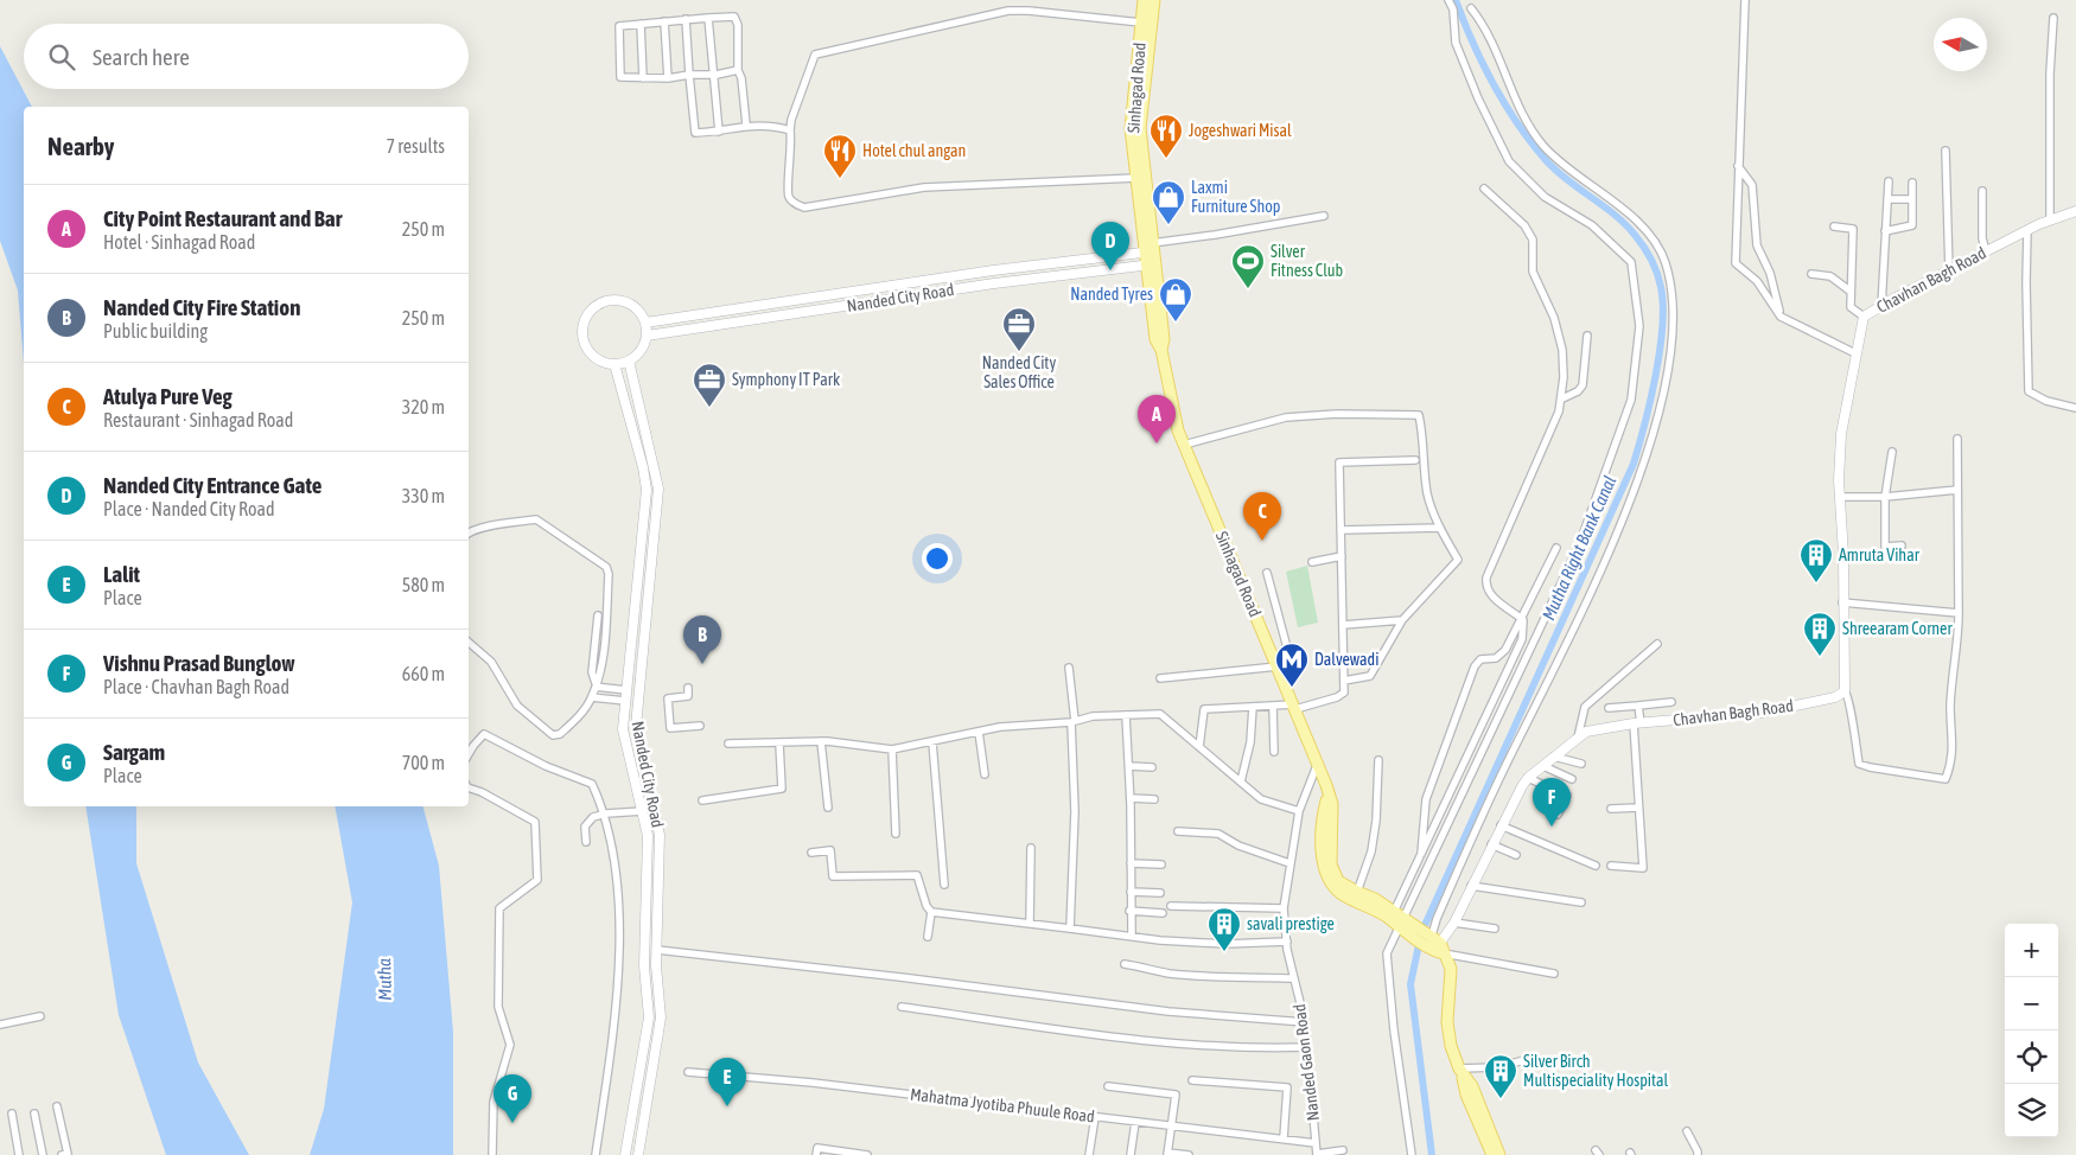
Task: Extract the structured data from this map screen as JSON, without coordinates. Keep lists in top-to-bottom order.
{
  "streets": {
    "main road": ["Sinhagad Road"],
    "street": [
      "Chavhan Bagh Road",
      "Nanded City Road",
      "Nanded Gaon Road",
      "Mahatma Jyotiba Phuule Road"
    ]
  },
  "crossings": [
    ["Sinhagad Road", "Chavhan Bagh Road"],
    ["Sinhagad Road", "Nanded City Road"],
    ["Sinhagad Road", "Nanded Gaon Road"],
    ["Nanded Gaon Road", "Mahatma Jyotiba Phuule Road"]
  ],
  "water": ["Mutha Right Bank Canal", "Mutha"],
  "places": {
    "restaurant": ["Jogeshwari Misal", "Hotel chul angan"],
    "shop": ["Laxmi Furniture Shop", "Nanded Tyres"],
    "sports": ["Silver Fitness Club"],
    "office": ["Nanded City Sales Office", "Symphony IT Park"],
    "building": [
      "Amruta Vihar",
      "Shreearam Corner",
      "savali prestige",
      "Silver Birch Multispeciality Hospital"
    ],
    "metro station": ["Dalvewadi"]
  },
  "north": "left",
  "page": {
    "search": "Search here",
    "heading": ["Nearby", "7 results"],
    "list": [
      {
        "mark": "A",
        "name": "City Point Restaurant and Bar",
        "note": "Hotel · Sinhagad Road",
        "value": "250 m"
      },
      {
        "mark": "B",
        "name": "Nanded City Fire Station",
        "note": "Public building",
        "value": "250 m"
      },
      {
        "mark": "C",
        "name": "Atulya Pure Veg",
        "note": "Restaurant · Sinhagad Road",
        "value": "320 m"
      },
      {
        "mark": "D",
        "name": "Nanded City Entrance Gate",
        "note": "Place · Nanded City Road",
        "value": "330 m"
      },
      {
        "mark": "E",
        "name": "Lalit",
        "note": "Place",
        "value": "580 m"
      },
      {
        "mark": "F",
        "name": "Vishnu Prasad Bunglow",
        "note": "Place · Chavhan Bagh Road",
        "value": "660 m"
      },
      {
        "mark": "G",
        "name": "Sargam",
        "note": "Place",
        "value": "700 m"
      }
    ],
    "pins": [
      "D",
      "A",
      "C",
      "B",
      "F",
      "E",
      "G"
    ],
    "map_buttons": ["+", "−"]
  }
}
